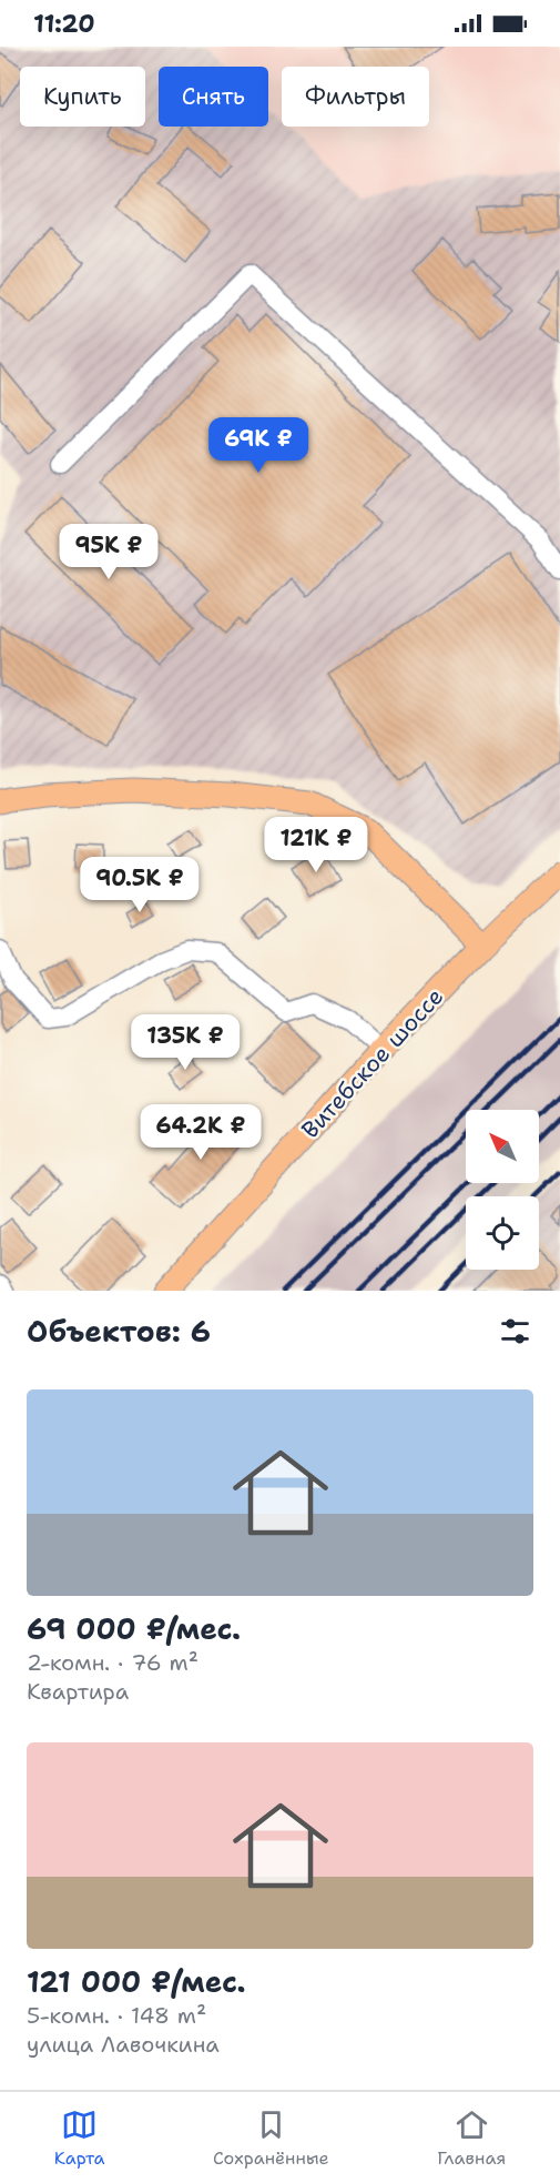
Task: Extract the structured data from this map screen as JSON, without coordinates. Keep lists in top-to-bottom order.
{
  "streets": {
    "main road": ["Витебское шоссе"]
  },
  "north": "top left",
  "page": {
    "status": "11:20",
    "chip": ["Купить", "Снять", "Фильтры"],
    "price": [
      "69K ₽",
      "95K ₽",
      "121K ₽",
      "90.5K ₽",
      "135K ₽",
      "64.2K ₽"
    ],
    "heading": "Объектов: 6",
    "list": [
      {
        "name": "69 000 ₽/мес.",
        "note": "2-комн. · 76 m² · Квартира"
      },
      {
        "name": "121 000 ₽/мес.",
        "note": "5-комн. · 148 m² · улица Лавочкина"
      }
    ],
    "tabs": ["Карта", "Сохранённые", "Главная"]
  }
}
